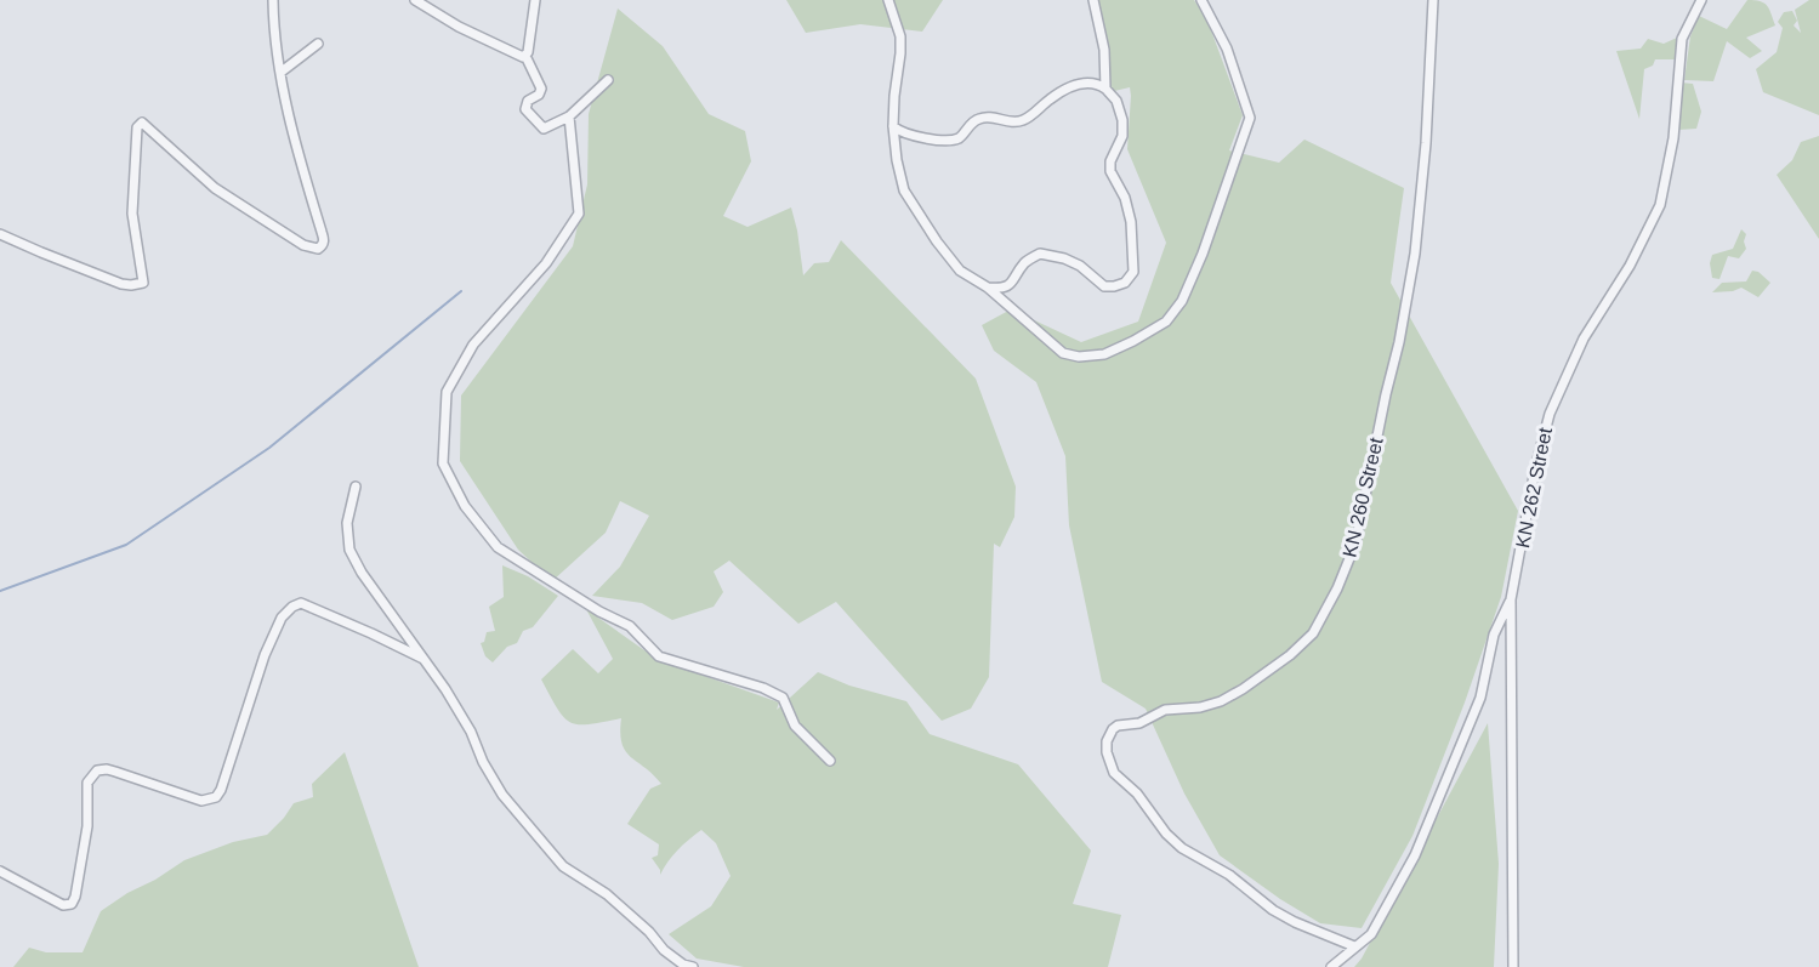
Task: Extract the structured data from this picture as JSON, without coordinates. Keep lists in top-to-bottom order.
{
  "streets": {
    "street": ["KN 262 Street", "KN 260 Street"]
  }
}
